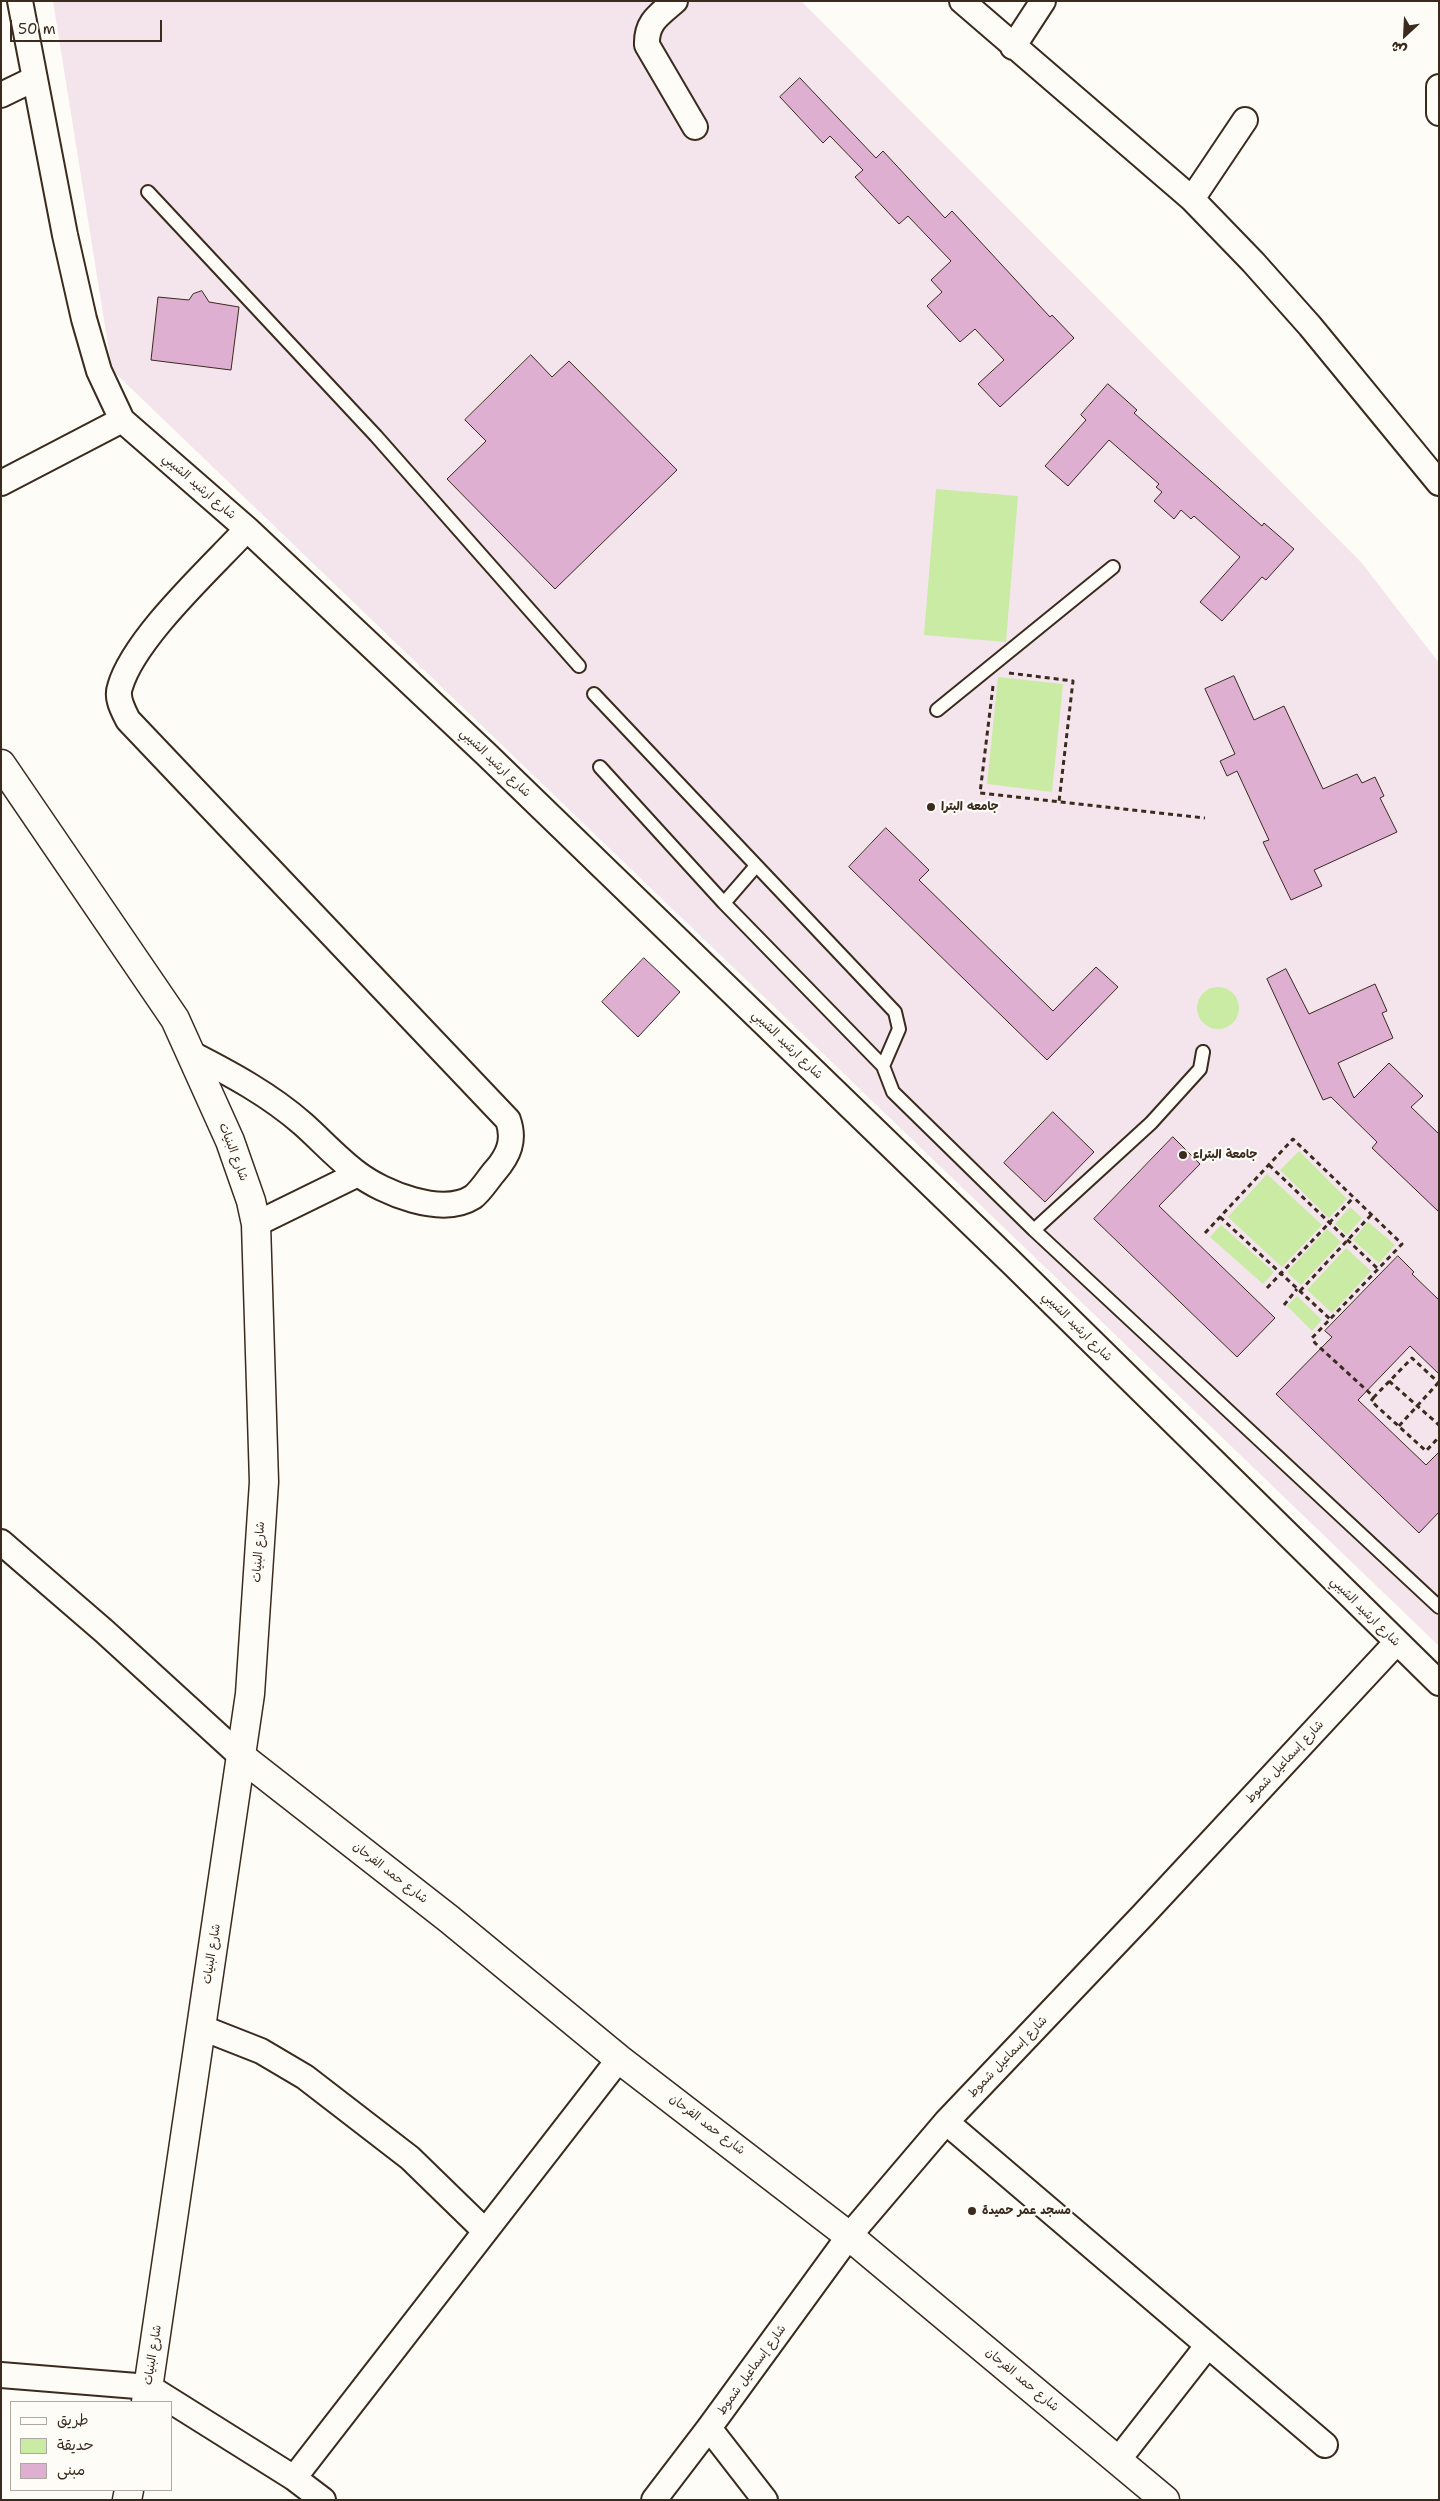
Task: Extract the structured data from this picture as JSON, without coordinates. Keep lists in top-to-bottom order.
{
  "streets": {
    "main road": ["شارع البنيات", "شارع حمد الفرحان"],
    "street": ["شارع ارشيد الشيبي", "شارع إسماعيل شموط"]
  },
  "crossings": [
    ["شارع ارشيد الشيبي", "شارع إسماعيل شموط"],
    ["شارع البنيات", "شارع حمد الفرحان"],
    ["شارع إسماعيل شموط", "شارع حمد الفرحان"]
  ],
  "places": ["جامعه البترا", "جامعة البتراء", "مسجد عمر حميدة"],
  "legend": ["طريق", "حديقة", "مبنى"],
  "scale_bar": "50 m",
  "north": "bottom left"
}
